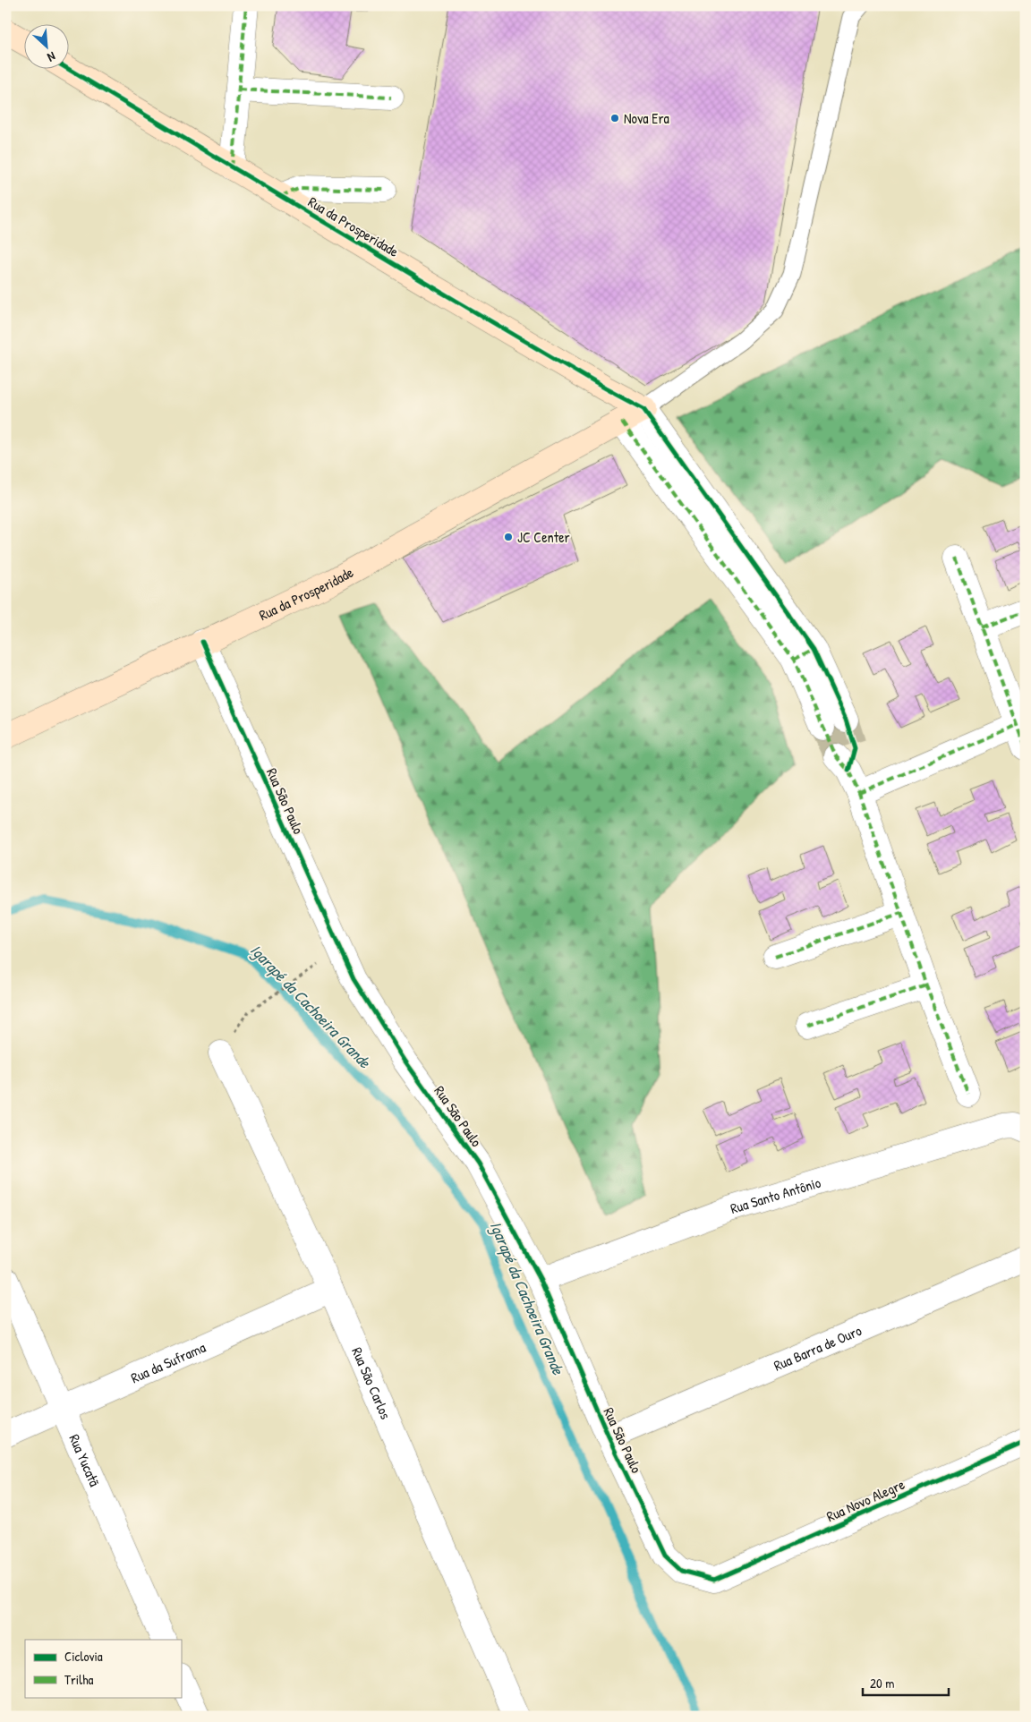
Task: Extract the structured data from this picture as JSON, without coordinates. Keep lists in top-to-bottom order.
{
  "streets": {
    "street": [
      "Rua da Prosperidade",
      "Rua São Paulo",
      "Rua Santo Antônio",
      "Rua Barra de Ouro",
      "Rua da Suframa",
      "Rua São Carlos",
      "Rua Yucatã",
      "Rua Novo Alegre"
    ]
  },
  "crossings": [
    ["Rua da Prosperidade", "Rua São Paulo"],
    ["Rua São Paulo", "Rua Santo Antônio"],
    ["Rua São Paulo", "Rua Barra de Ouro"],
    ["Rua São Paulo", "Rua Novo Alegre"],
    ["Rua da Suframa", "Rua São Carlos"],
    ["Rua da Suframa", "Rua Yucatã"]
  ],
  "water": ["Igarapé da Cachoeira Grande"],
  "places": ["Nova Era", "JC Center"],
  "legend": ["Ciclovia", "Trilha"],
  "scale_bar": "20 m",
  "north": "bottom right"
}
